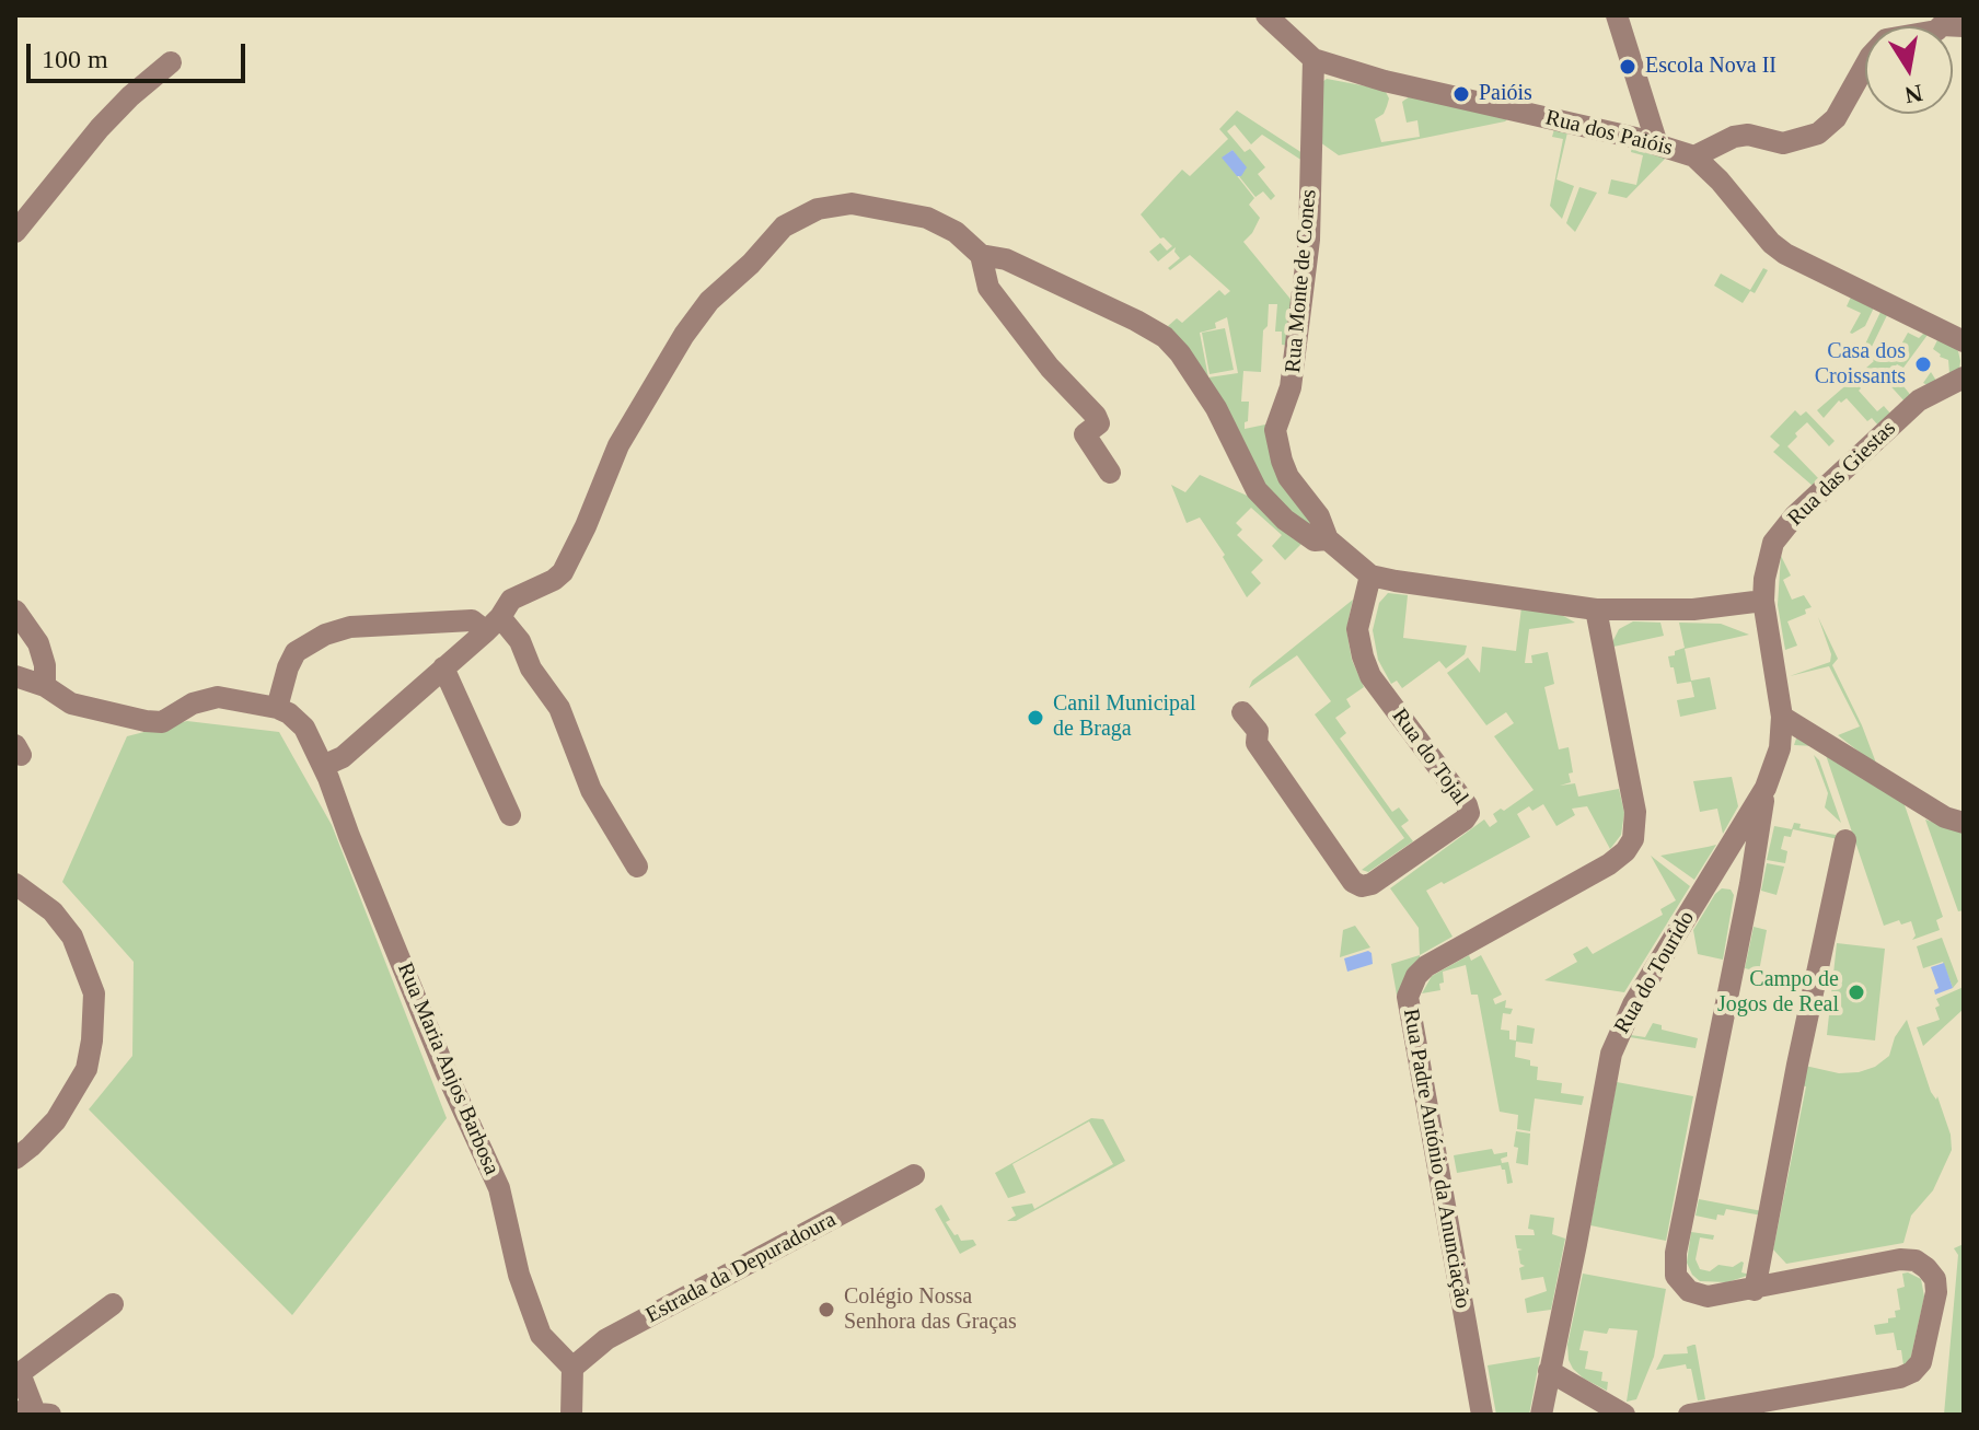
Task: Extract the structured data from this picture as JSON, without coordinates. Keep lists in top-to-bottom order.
{
  "streets": {
    "street": [
      "Rua dos Paióis",
      "Rua Monte de Cones",
      "Rua das Giestas",
      "Rua do Tojal",
      "Rua do Tourido",
      "Rua Maria Anjos Barbosa",
      "Rua Padre António da Anunciação",
      "Estrada da Depuradoura"
    ]
  },
  "crossings": [
    ["Rua dos Paióis", "Rua Monte de Cones"],
    ["Rua das Giestas", "Rua do Tourido"],
    ["Rua Maria Anjos Barbosa", "Estrada da Depuradoura"]
  ],
  "places": [
    "Escola Nova II",
    "Paióis",
    "Casa dos Croissants",
    "Canil Municipal de Braga",
    "Campo de Jogos de Real",
    "Colégio Nossa Senhora das Graças"
  ],
  "scale_bar": "100 m",
  "north": "bottom"
}
